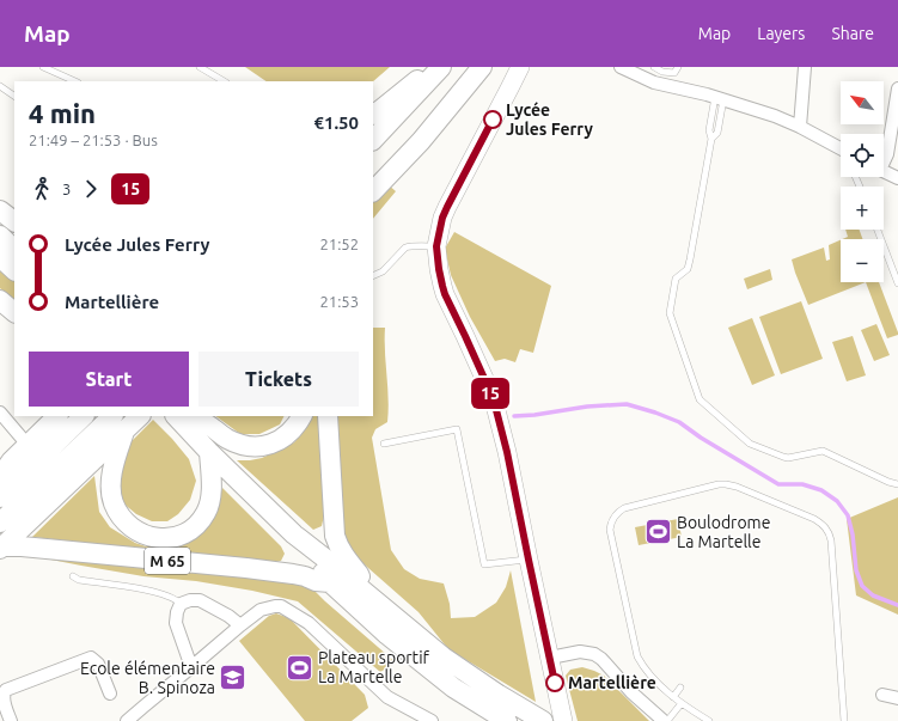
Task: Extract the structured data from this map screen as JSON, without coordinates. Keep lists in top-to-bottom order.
{
  "streets": {
    "main road": ["M 65"]
  },
  "places": {
    "other": ["Lycée Jules Ferry", "Martellière"],
    "sports": ["Boulodrome La Martelle", "Plateau sportif La Martelle"],
    "school or university": ["Ecole élémentaire B. Spinoza"]
  },
  "lines": ["bus line 15"],
  "north": "top left",
  "page": {
    "header": "Map",
    "nav": ["Map", "Layers", "Share"],
    "on_map": "15",
    "map_buttons": ["+", "−"],
    "heading": ["4 min", "21:49 – 21:53 · Bus", "€1.50"],
    "legs": ["3", "15"],
    "list": [
      {
        "name": "Lycée Jules Ferry",
        "value": "21:52"
      },
      {
        "name": "Martellière",
        "value": "21:53"
      }
    ],
    "buttons": ["Start", "Tickets"]
  }
}
